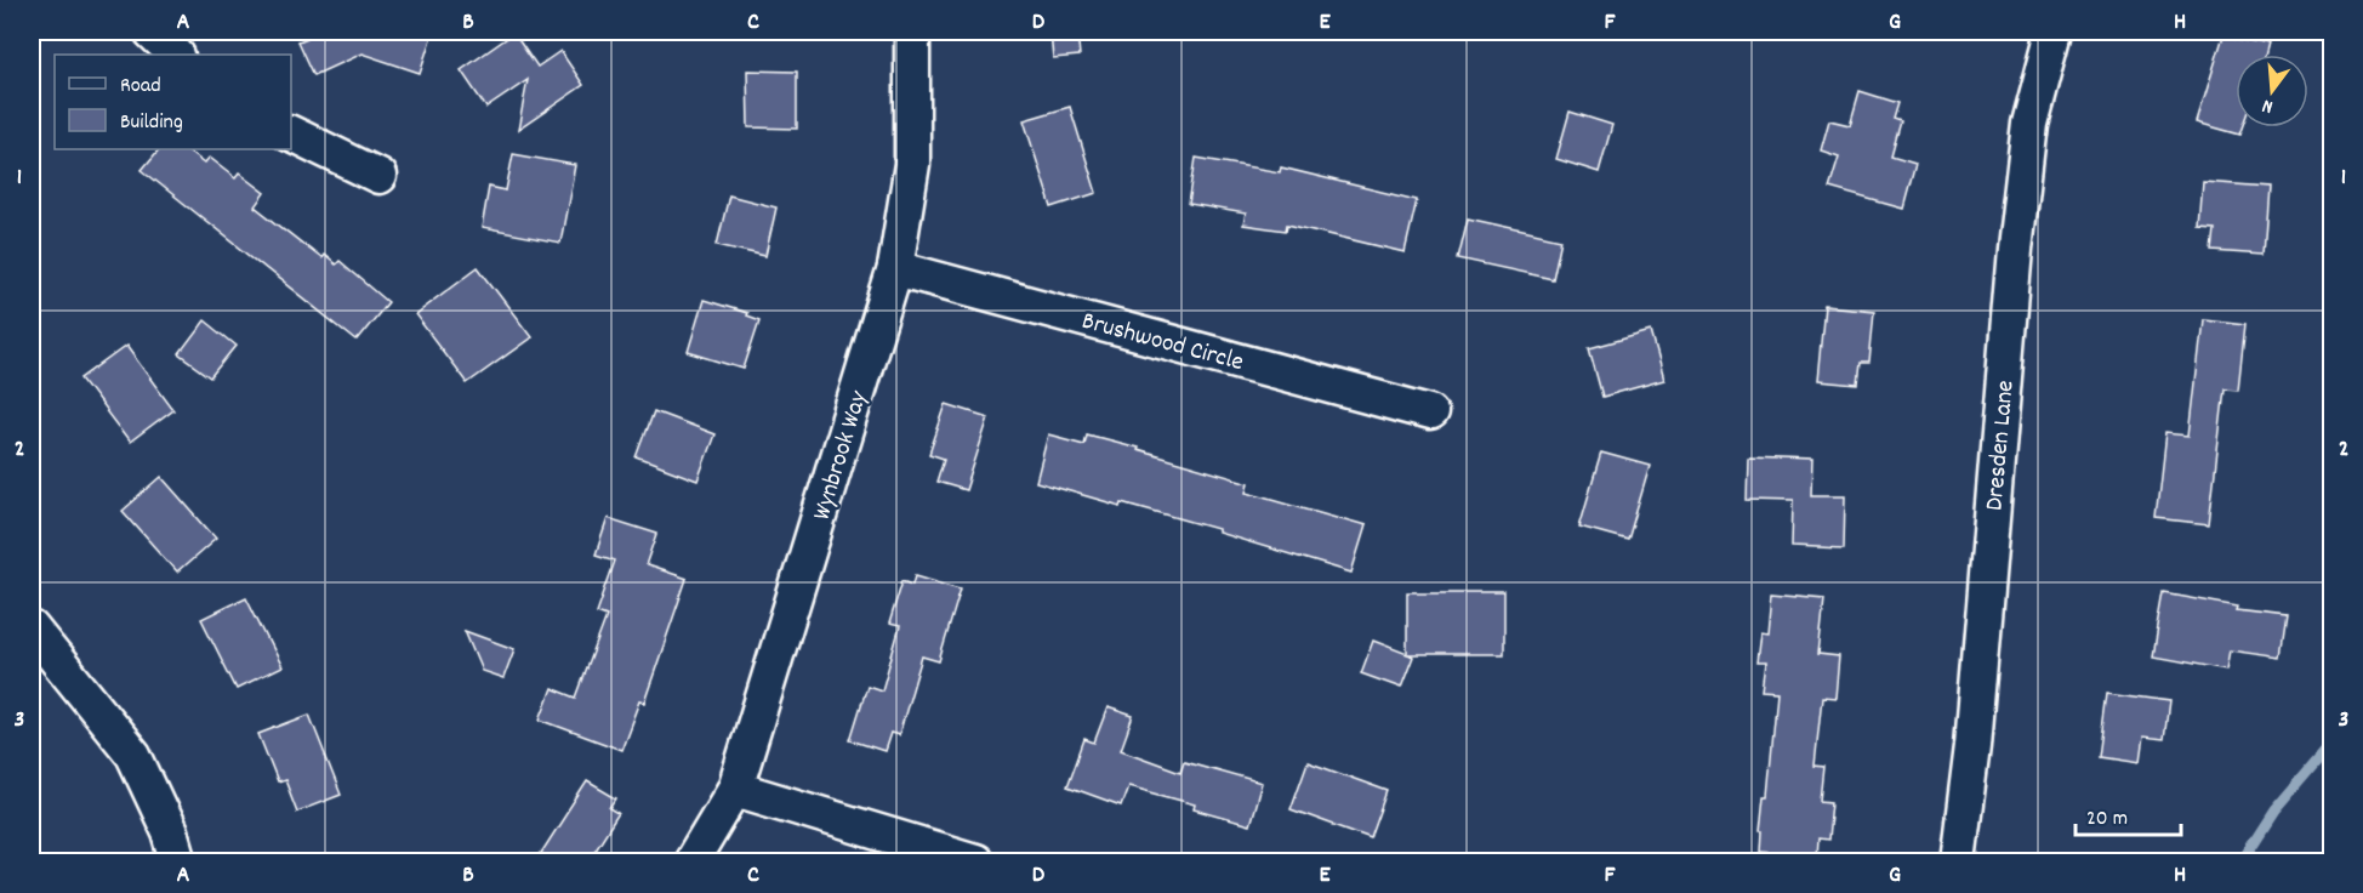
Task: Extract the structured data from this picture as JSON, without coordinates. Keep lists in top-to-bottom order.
{
  "streets": {
    "street": ["Brushwood Circle", "Dresden Lane", "Wynbrook Way"]
  },
  "crossings": [
    ["Brushwood Circle", "Wynbrook Way"]
  ],
  "legend": ["Road", "Building"],
  "scale_bar": "20 m",
  "north": "bottom",
  "grid": {
    "columns": [
      "A",
      "B",
      "C",
      "D",
      "E",
      "F",
      "G",
      "H"
    ],
    "rows": ["1", "2", "3"]
  }
}
